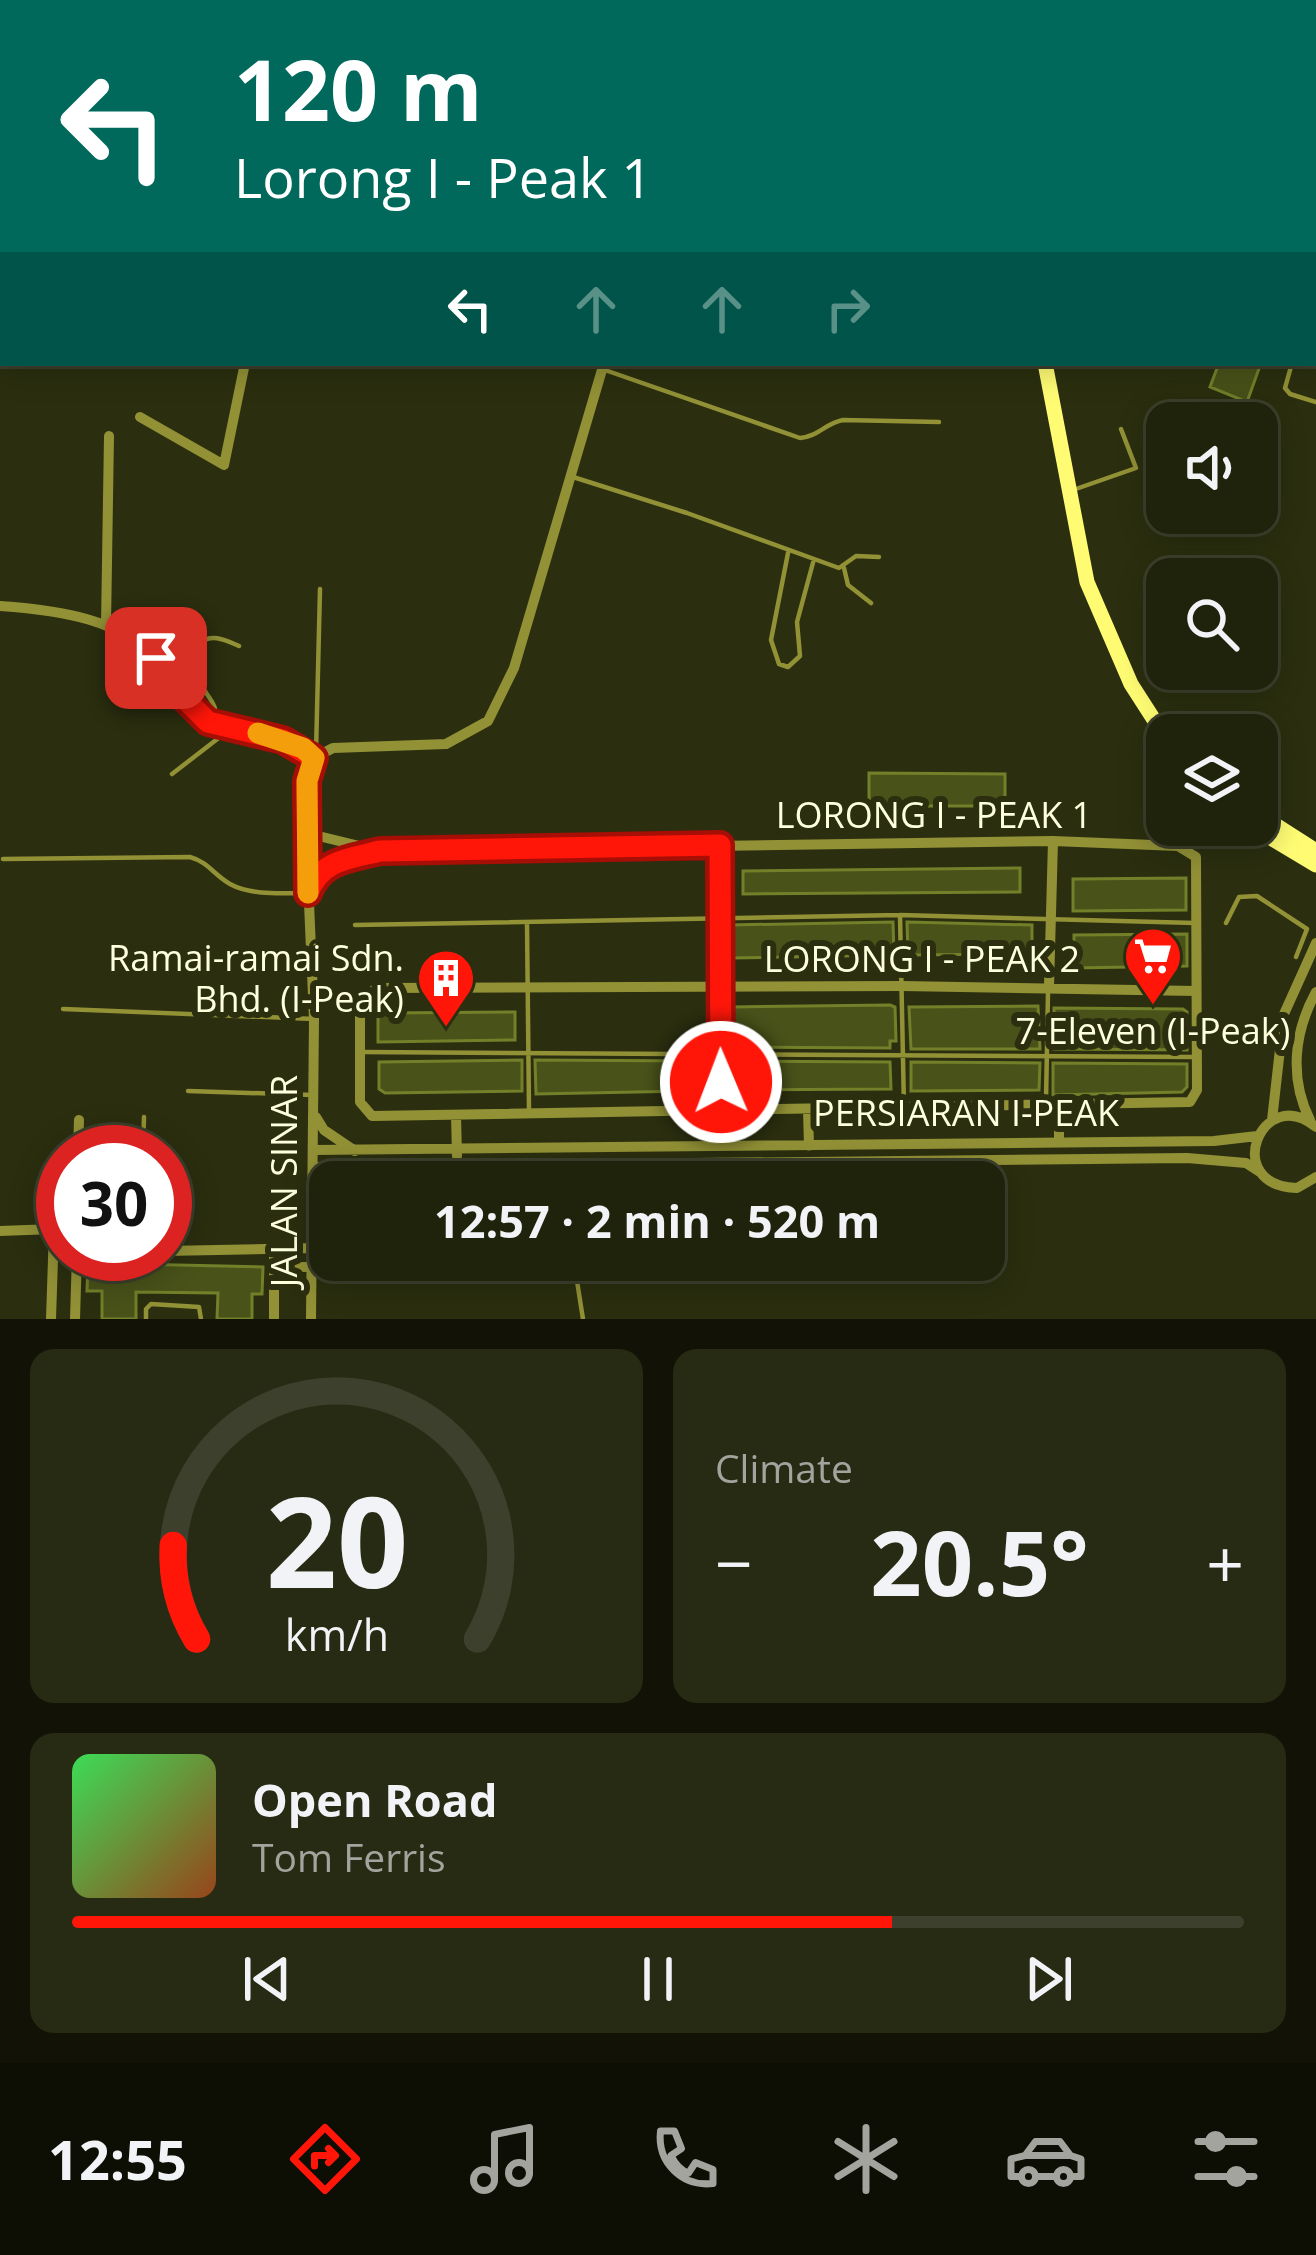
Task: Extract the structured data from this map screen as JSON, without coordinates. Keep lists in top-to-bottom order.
{
  "streets": {
    "street": [
      "LORONG I - PEAK 1",
      "LORONG I - PEAK 2",
      "PERSIARAN I-PEAK",
      "JALAN SINAR"
    ]
  },
  "crossings": [
    ["LORONG I - PEAK 1", "JALAN SINAR"],
    ["PERSIARAN I-PEAK", "JALAN SINAR"]
  ],
  "places": {
    "supermarket": ["7-Eleven (I-Peak)"],
    "building": ["Ramai-ramai Sdn. Bhd. (I-Peak)"]
  },
  "page": {
    "turn": ["120 m", "Lorong I - Peak 1"],
    "limit": "30",
    "trip": "12:57 · 2 min · 520 m",
    "tile": "Climate",
    "heat": ["−", "20.5°", "+"],
    "song": ["Open Road", "Tom Ferris"],
    "tabs": "12:55",
    "gauge": ["20", "km/h"]
  }
}
